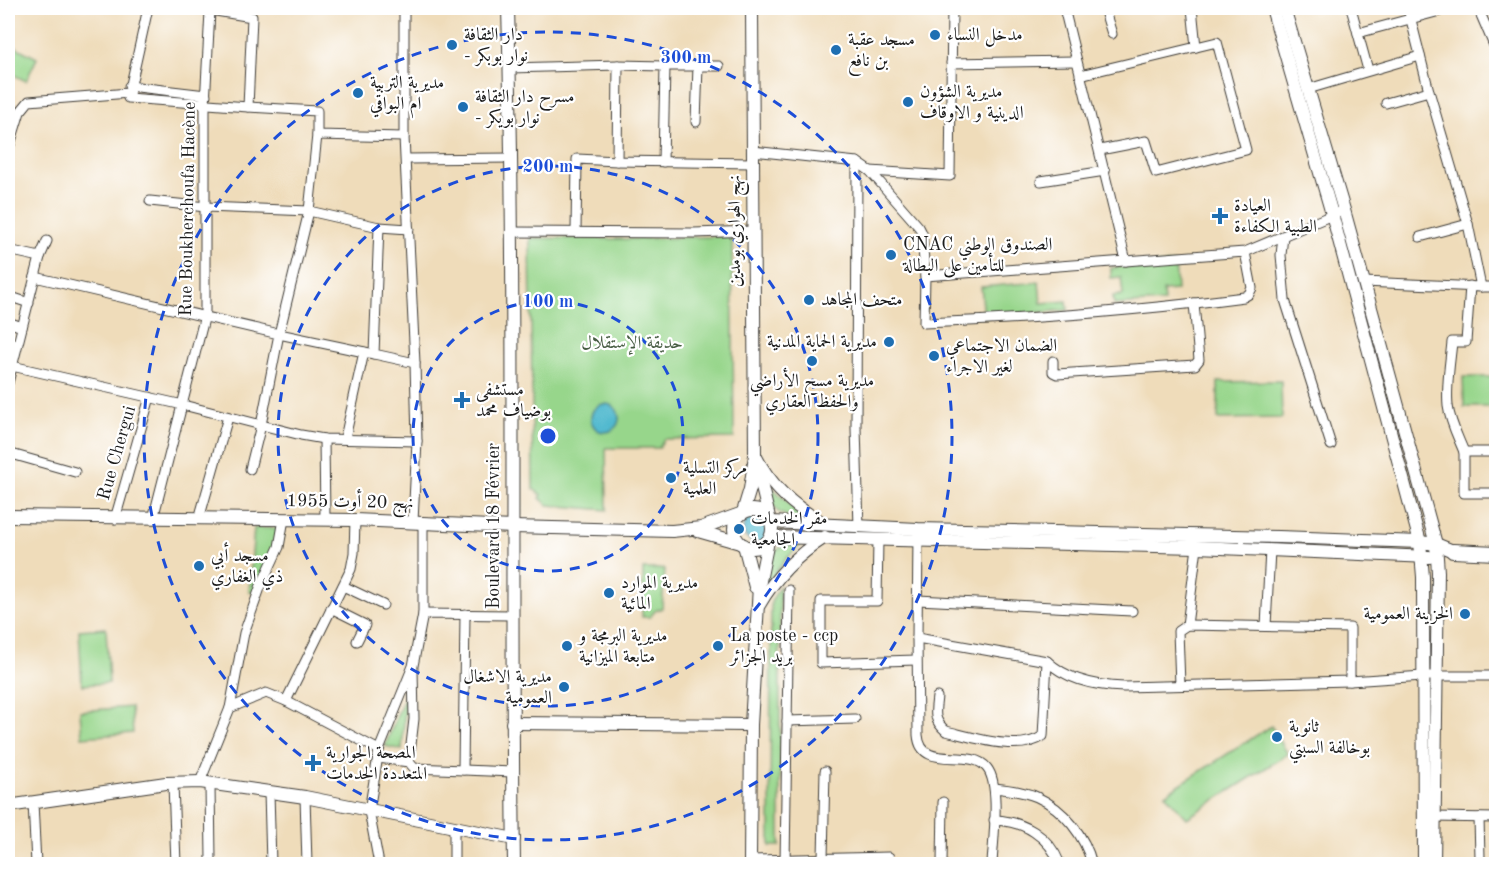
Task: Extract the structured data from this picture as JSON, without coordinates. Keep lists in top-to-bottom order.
{
  "streets": {
    "main road": ["نهج الهواري بومدين", "نهج 20 أوت 1955", "Boulevard 18 Février"],
    "street": ["Rue Boukherchoufa Hacène", "Rue Chergui"]
  },
  "crossings": [
    ["Rue Boukherchoufa Hacène", "نهج 20 أوت 1955"],
    ["نهج الهواري بومدين", "نهج 20 أوت 1955"],
    ["Rue Chergui", "نهج 20 أوت 1955"],
    ["نهج 20 أوت 1955", "Boulevard 18 Février"]
  ],
  "parks": ["حديقة الإستقلال"],
  "places": {
    "other": [
      "مدخل النساء",
      "دار الثقافة - نوار بوبكر",
      "مسجد عقبة بن نافع",
      "مديرية التربية ام البواقي",
      "مديرية الشؤون الدينية و الاوقاف",
      "مسرح دار الثقافة - نوار بويكر",
      "CNAC الصندوق الوطني للتأمين على البطالة",
      "متحف المجاهد",
      "مديرية الحماية المدنية",
      "الضمان الاجتماعي لغير الاجراء",
      "مديرية مسح الأراضي والحفظ العقاري",
      "مركز التسلية العلمية",
      "مقر الخدمات الجامعية",
      "مسجد أبي ذي الغفاري",
      "مديرية الموارد المائية",
      "الخزينة العمومية",
      "مديرية البرمجة و متابعة الميزانية",
      "La poste - ccp بريد الجزائر",
      "مديرية الاشغال العمومية",
      "ثانوية بوخالفة السبتي"
    ],
    "health": ["العيادة الطبية الكفاءة", "مستشفى بوضياف محمد", "المصحة الجوارية المتعددة الخدمات"]
  },
  "rings": ["300 m", "200 m", "100 m"]
}
